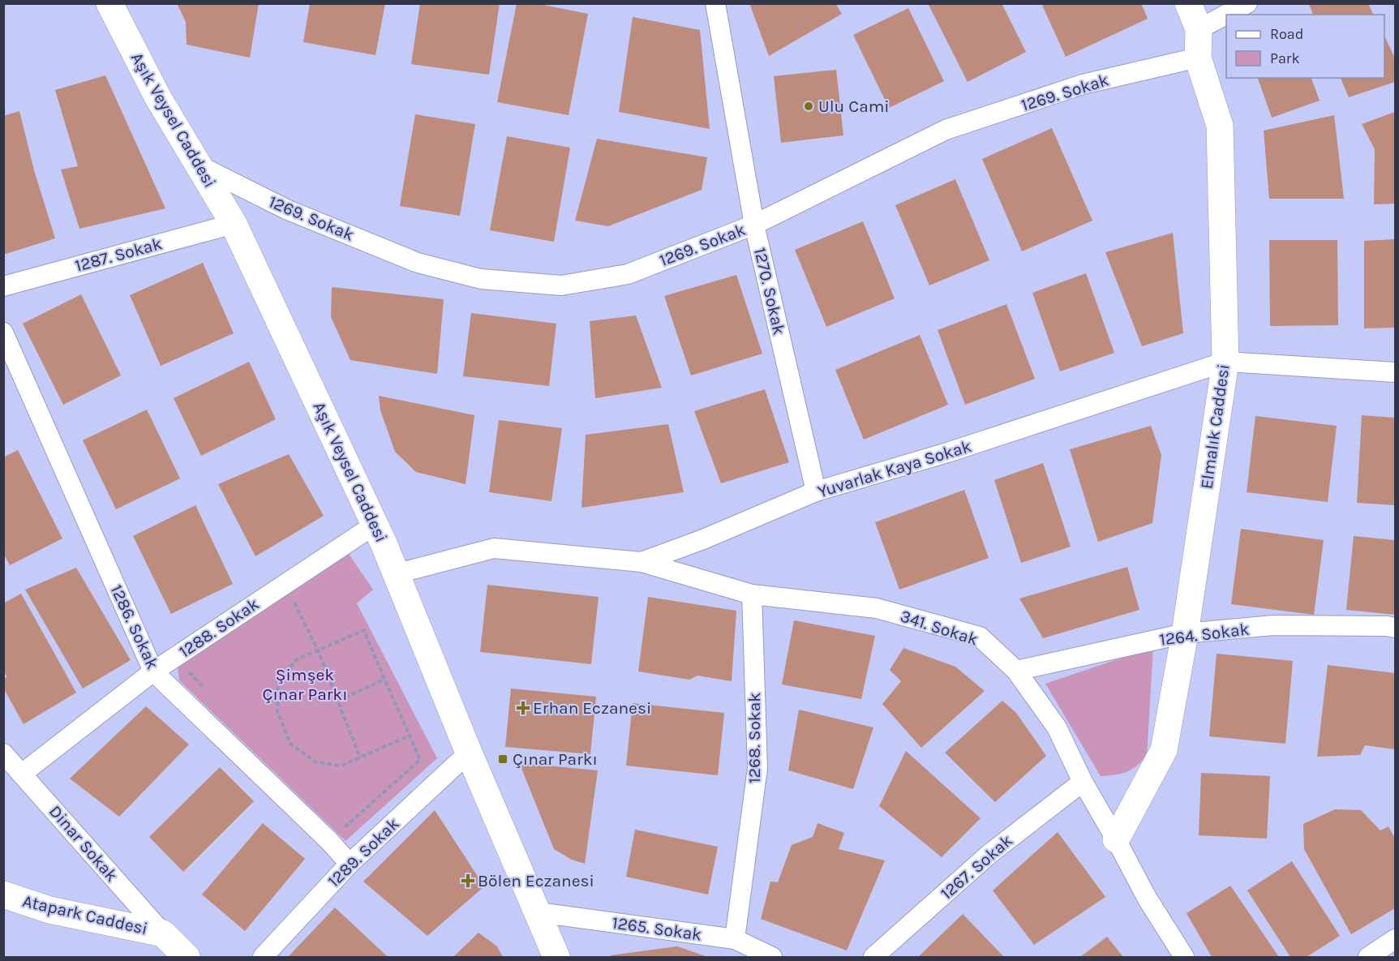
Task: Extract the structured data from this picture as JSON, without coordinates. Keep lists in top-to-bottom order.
{
  "streets": {
    "street": [
      "1269. Sokak",
      "Aşık Veysel Caddesi",
      "1287. Sokak",
      "1270. Sokak",
      "Elmalık Caddesi",
      "Yuvarlak Kaya Sokak",
      "1286. Sokak",
      "1288. Sokak",
      "341. Sokak",
      "1264. Sokak",
      "1268. Sokak",
      "Dinar Sokak",
      "1289. Sokak",
      "1267. Sokak",
      "Atapark Caddesi",
      "1265. Sokak"
    ]
  },
  "crossings": [
    ["1269. Sokak", "Aşık Veysel Caddesi"],
    ["1269. Sokak", "1270. Sokak"],
    ["1269. Sokak", "Elmalık Caddesi"],
    ["Aşık Veysel Caddesi", "1287. Sokak"],
    ["Aşık Veysel Caddesi", "Yuvarlak Kaya Sokak"],
    ["Aşık Veysel Caddesi", "1288. Sokak"],
    ["Aşık Veysel Caddesi", "1289. Sokak"],
    ["Aşık Veysel Caddesi", "1265. Sokak"],
    ["1270. Sokak", "Yuvarlak Kaya Sokak"],
    ["Elmalık Caddesi", "Yuvarlak Kaya Sokak"],
    ["Elmalık Caddesi", "341. Sokak"],
    ["Elmalık Caddesi", "1264. Sokak"],
    ["Yuvarlak Kaya Sokak", "341. Sokak"],
    ["1286. Sokak", "1288. Sokak"],
    ["1286. Sokak", "1289. Sokak"],
    ["1288. Sokak", "Dinar Sokak"],
    ["341. Sokak", "1264. Sokak"],
    ["341. Sokak", "1268. Sokak"],
    ["341. Sokak", "1267. Sokak"],
    ["1268. Sokak", "1265. Sokak"],
    ["Dinar Sokak", "Atapark Caddesi"]
  ],
  "parks": ["Şimşek Çınar Parkı"],
  "places": {
    "other": ["Ulu Cami"],
    "health": ["Erhan Eczanesi", "Bölen Eczanesi"],
    "transit": ["Çınar Parkı"]
  },
  "legend": ["Road", "Park"]
}
